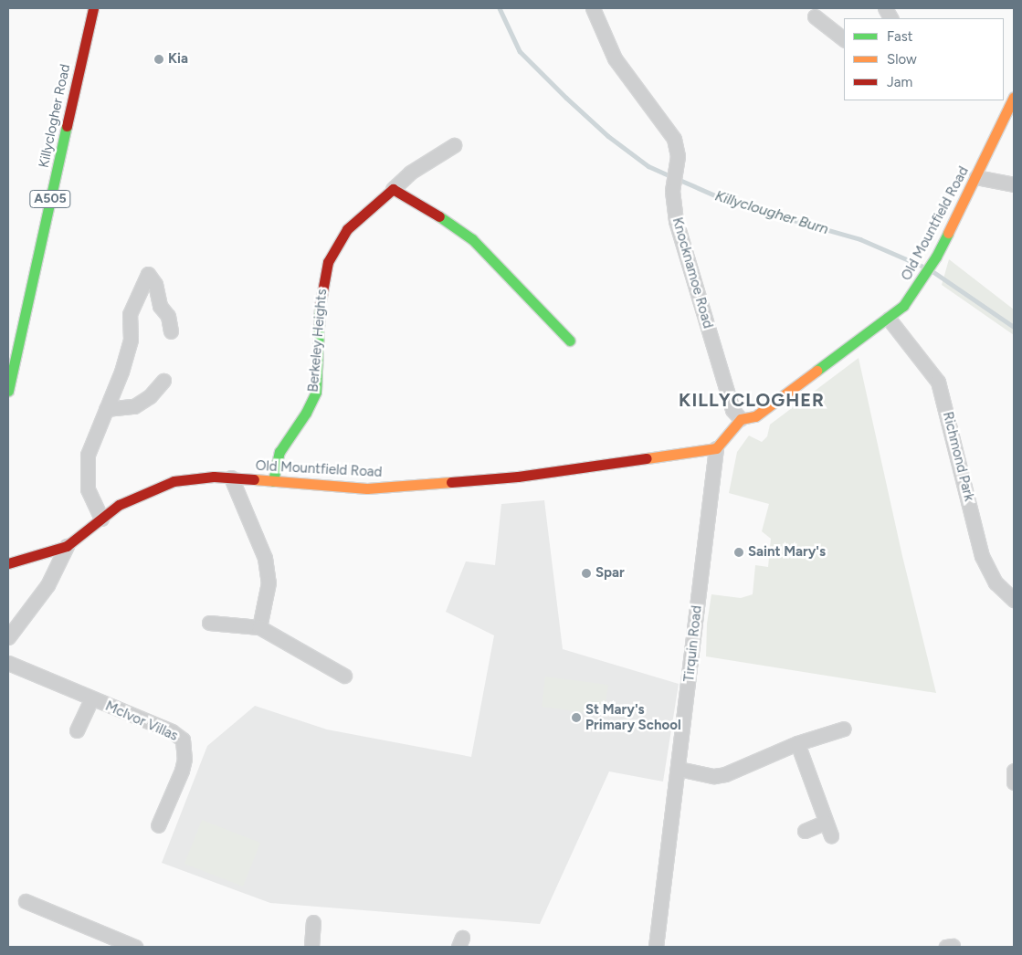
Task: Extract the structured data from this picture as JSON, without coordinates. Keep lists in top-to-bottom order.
{
  "streets": {
    "main road": [
      "Killyclogher Road",
      "A505",
      "Old Mountfield Road",
      "Berkeley Heights"
    ],
    "street": [
      "Knocknamoe Road",
      "Richmond Park",
      "Tirquin Road",
      "McIvor Villas"
    ]
  },
  "crossings": [
    ["Old Mountfield Road", "Knocknamoe Road"],
    ["Old Mountfield Road", "Berkeley Heights"],
    ["Old Mountfield Road", "Richmond Park"],
    ["Old Mountfield Road", "Tirquin Road"]
  ],
  "districts": ["KILLYCLOGHER"],
  "water": ["Killyclougher Burn"],
  "places": [
    "Kia",
    "Saint Mary's",
    "Spar",
    "St Mary's Primary School"
  ],
  "legend": ["Fast", "Slow", "Jam"]
}
